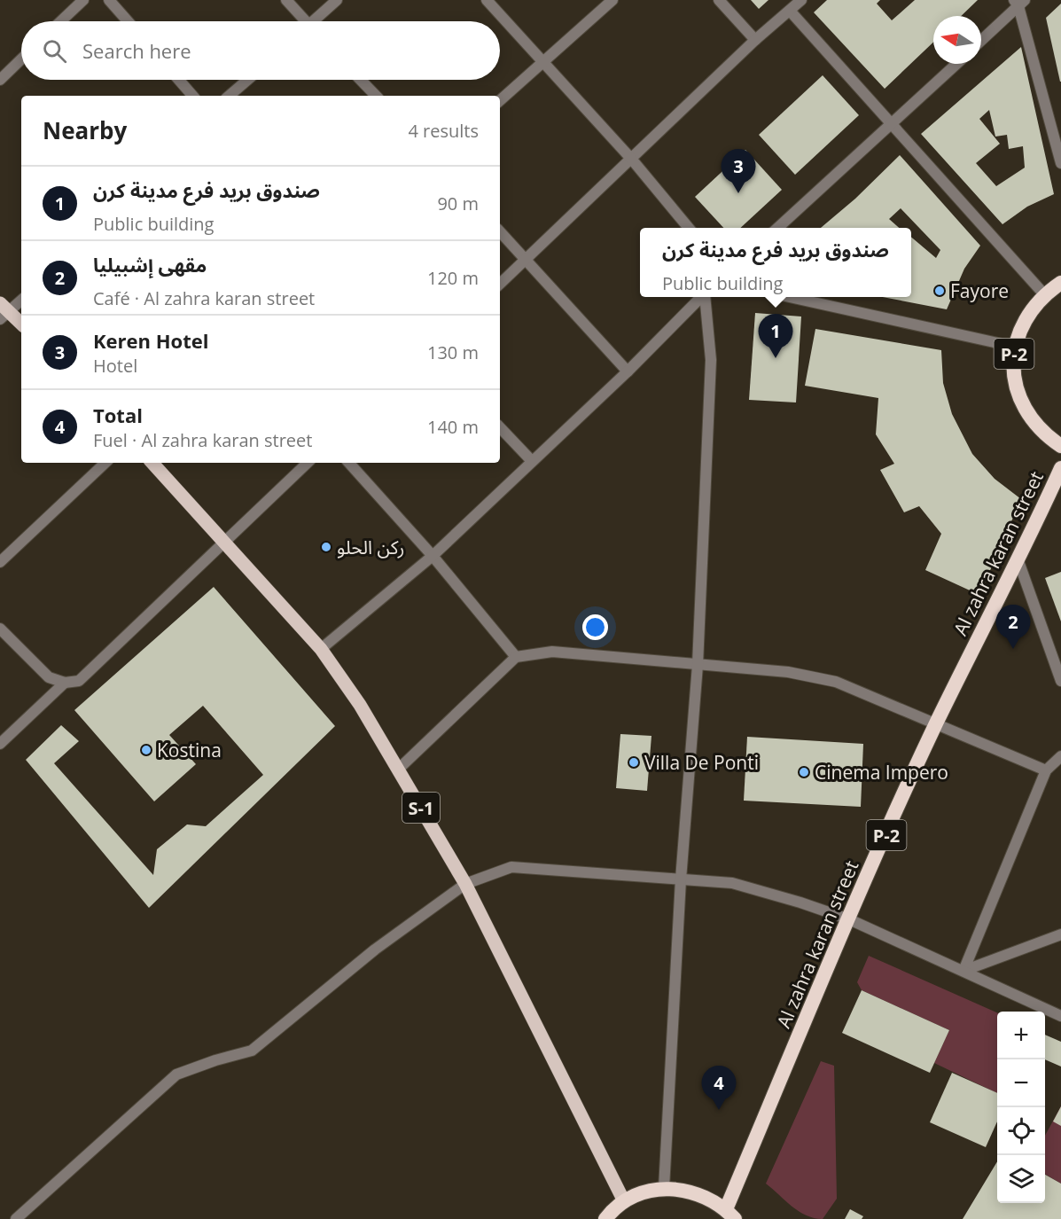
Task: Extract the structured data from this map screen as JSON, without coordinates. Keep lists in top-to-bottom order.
{
  "streets": {
    "highway": ["P-2", "Al zahra karan street"],
    "main road": ["S-1"]
  },
  "crossings": [
    ["P-2", "Al zahra karan street"],
    ["P-2", "S-1"]
  ],
  "places": [
    "Fayore",
    "ركن الحلو",
    "Kostina",
    "Villa De Ponti",
    "Cinema Impero"
  ],
  "north": "left",
  "page": {
    "search": "Search here",
    "heading": ["Nearby", "4 results"],
    "pins": [
      "3",
      "1",
      "2",
      "4"
    ],
    "list": [
      {
        "mark": "1",
        "name": "صندوق بريد فرع مدينة كرن",
        "note": "Public building",
        "value": "90 m"
      },
      {
        "mark": "2",
        "name": "مقهى إشبيليا",
        "note": "Café · Al zahra karan street",
        "value": "120 m"
      },
      {
        "mark": "3",
        "name": "Keren Hotel",
        "note": "Hotel",
        "value": "130 m"
      },
      {
        "mark": "4",
        "name": "Total",
        "note": "Fuel · Al zahra karan street",
        "value": "140 m"
      }
    ],
    "popup": ["صندوق بريد فرع مدينة كرن", "Public building"],
    "map_buttons": ["+", "−"]
  }
}
